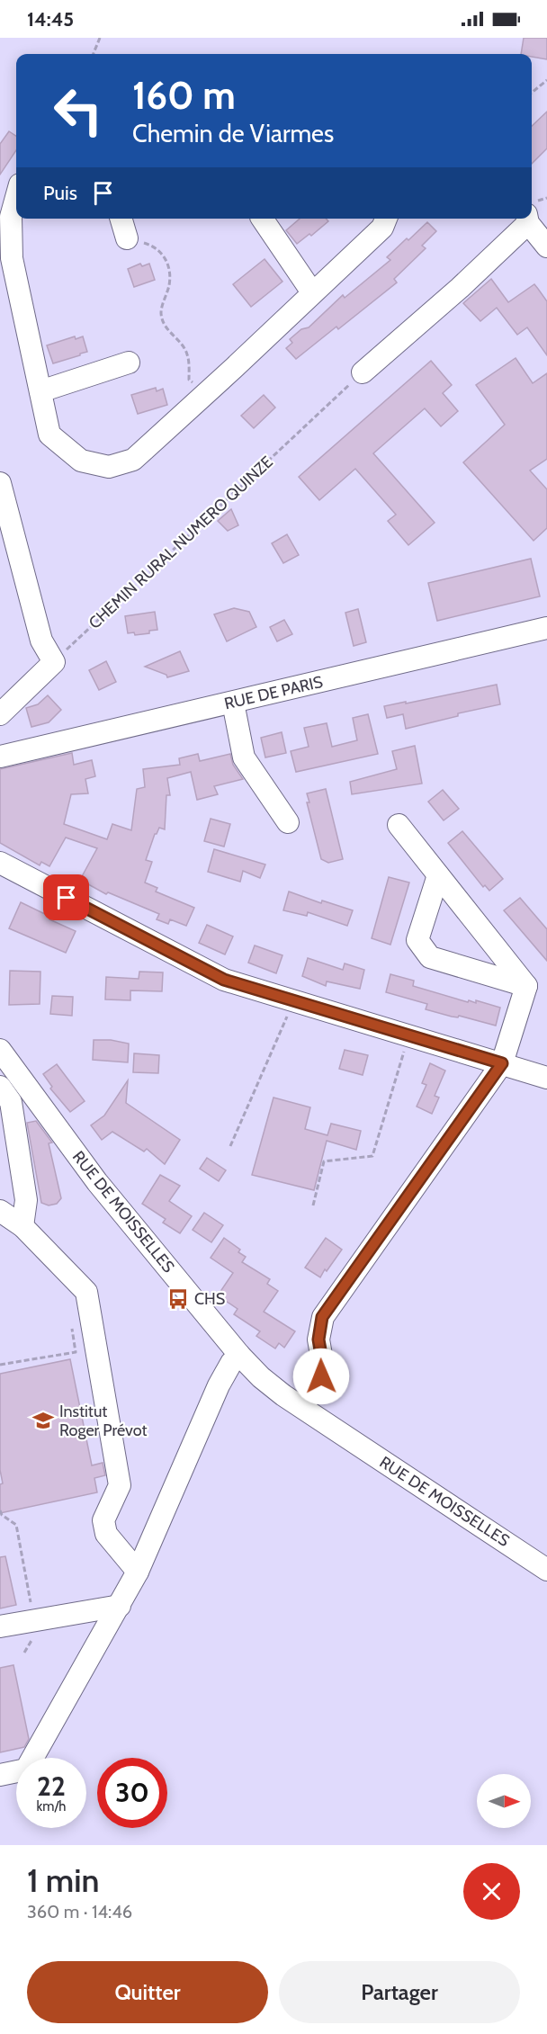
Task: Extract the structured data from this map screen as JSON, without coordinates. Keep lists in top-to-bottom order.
{
  "streets": {
    "street": ["RUE DE PARIS", "RUE DE MOISSELLES"],
    "path": ["CHEMIN RURAL NUMERO QUINZE"]
  },
  "places": {
    "bus stop": ["CHS"],
    "school or university": ["Institut Roger Prévot"]
  },
  "north": "right",
  "page": {
    "status": "14:45",
    "turn": ["160 m", "Chemin de Viarmes"],
    "then": "Puis",
    "speed": "22 km/h",
    "limit": "30",
    "heading": ["1 min", "360 m · 14:46"],
    "buttons": ["Quitter", "Partager"]
  }
}
